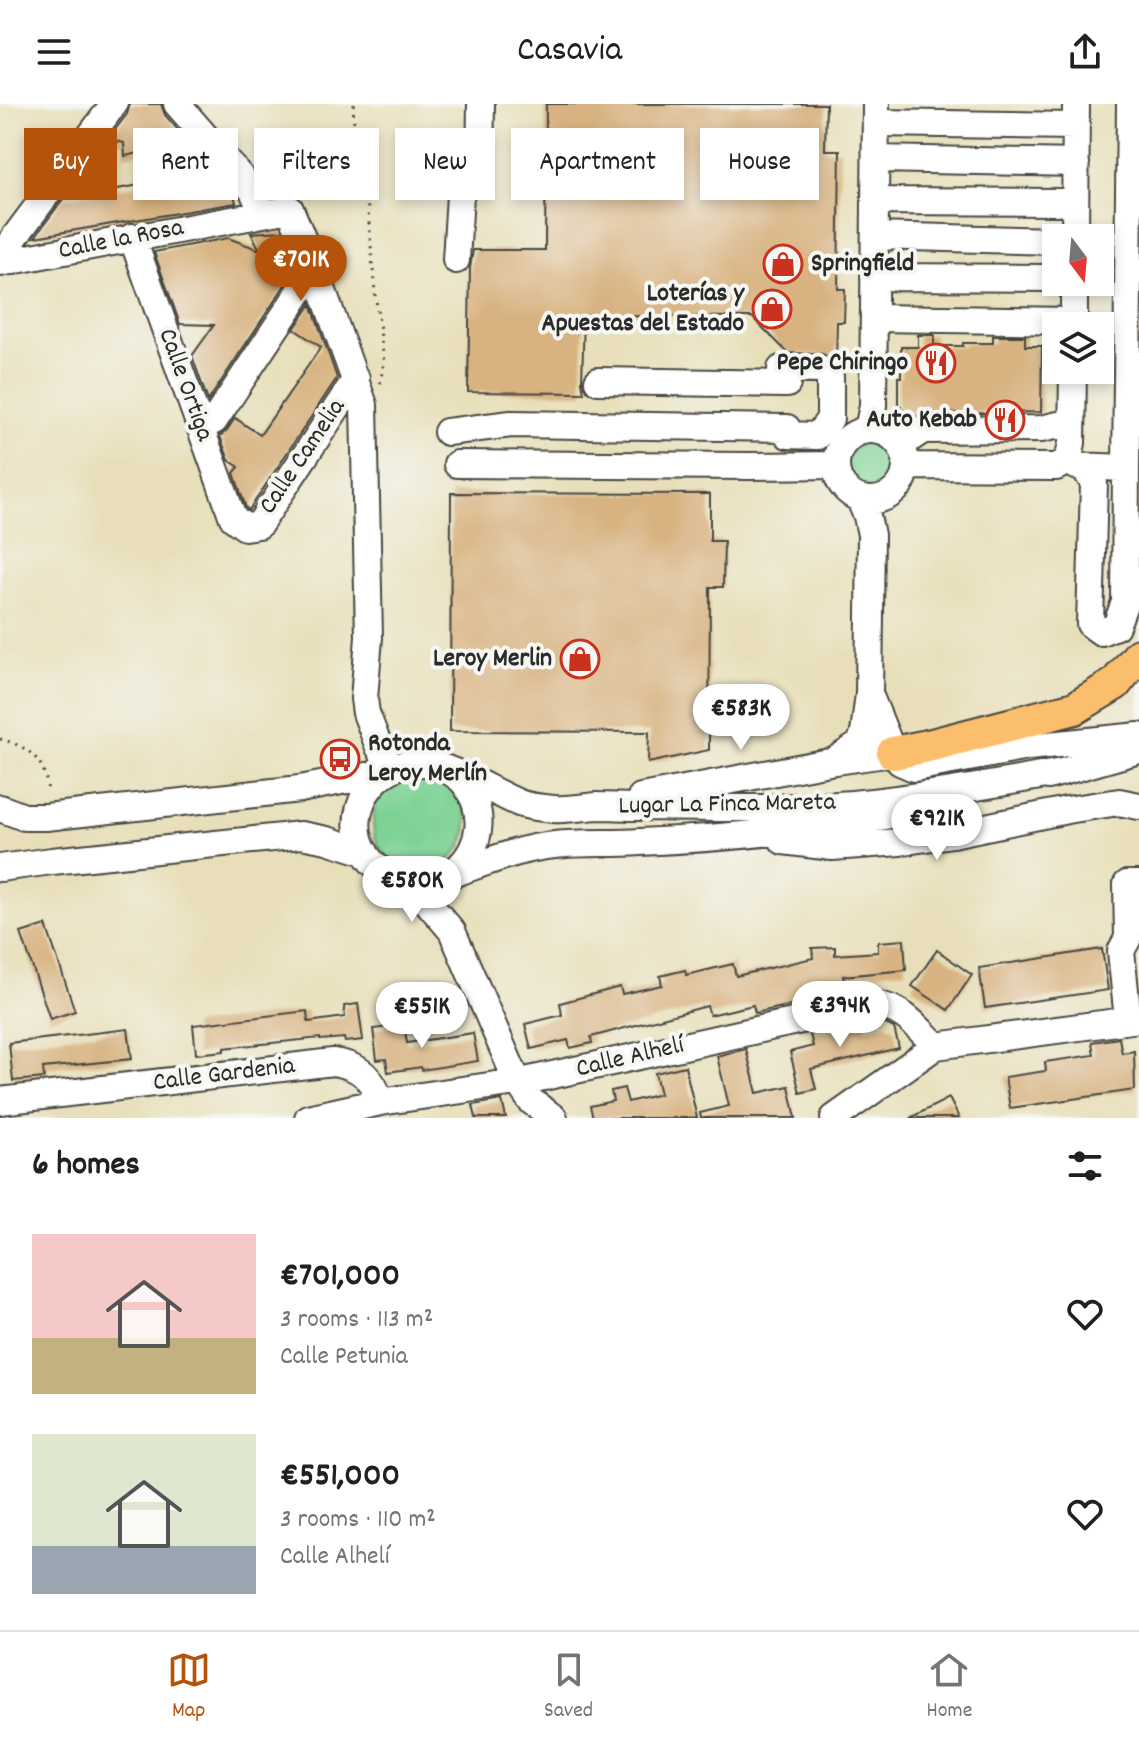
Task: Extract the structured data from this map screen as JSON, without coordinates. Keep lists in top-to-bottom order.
{
  "streets": {
    "street": [
      "Calle la Rosa",
      "Calle Ortiga",
      "Calle Camelia",
      "Lugar La Finca Mareta",
      "Calle Alhelí",
      "Calle Gardenia"
    ]
  },
  "crossings": [
    ["Calle la Rosa", "Calle Ortiga"],
    ["Calle Ortiga", "Calle Camelia"],
    ["Calle Alhelí", "Calle Gardenia"]
  ],
  "places": {
    "shop": ["Springfield", "Loterías y Apuestas del Estado", "Leroy Merlin"],
    "restaurant": ["Pepe Chiringo", "Auto Kebab"],
    "bus stop": ["Rotonda Leroy Merlín"]
  },
  "north": "bottom",
  "page": {
    "header": "Casavia",
    "chip": [
      "Buy",
      "Rent",
      "Filters",
      "New",
      "Apartment",
      "House"
    ],
    "price": [
      "€701K",
      "€583K",
      "€921K",
      "€580K",
      "€394K",
      "€551K"
    ],
    "heading": "6 homes",
    "list": [
      {
        "name": "€701,000",
        "note": "3 rooms · 113 m² · Calle Petunia"
      },
      {
        "name": "€551,000",
        "note": "3 rooms · 110 m² · Calle Alhelí"
      }
    ],
    "tabs": ["Map", "Saved", "Home"]
  }
}
